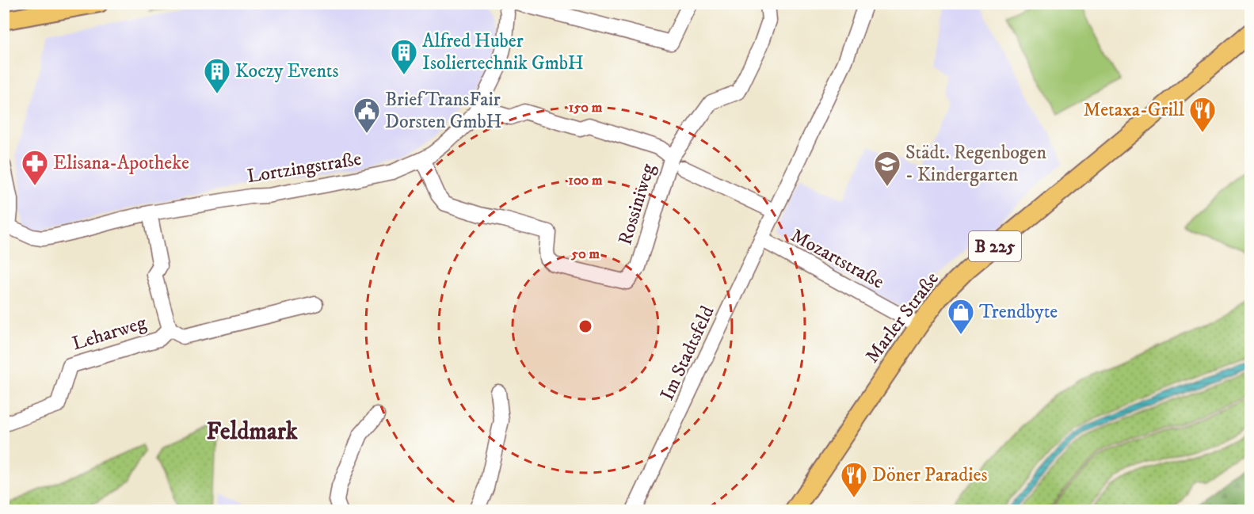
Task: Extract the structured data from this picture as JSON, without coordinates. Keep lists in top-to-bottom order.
{
  "streets": {
    "main road": ["B 225", "Marler Straße"],
    "street": [
      "Lortzingstraße",
      "Rossiniweg",
      "Mozartstraße",
      "Leharweg",
      "Im Stadtsfeld"
    ]
  },
  "crossings": [
    ["Lortzingstraße", "Rossiniweg"],
    ["Lortzingstraße", "Leharweg"],
    ["Mozartstraße", "Marler Straße"],
    ["Mozartstraße", "Im Stadtsfeld"]
  ],
  "districts": ["Feldmark"],
  "places": {
    "building": ["Alfred Huber Isoliertechnik GmbH", "Koczy Events"],
    "restaurant": ["Metaxa-Grill", "Döner Paradies"],
    "public building": ["BriefTransFair Dorsten GmbH"],
    "pharmacy": ["Elisana-Apotheke"],
    "school or university": ["Städt. Regenbogen - Kindergarten"],
    "shop": ["Trendbyte"]
  },
  "rings": ["150 m", "100 m", "50 m"]
}
